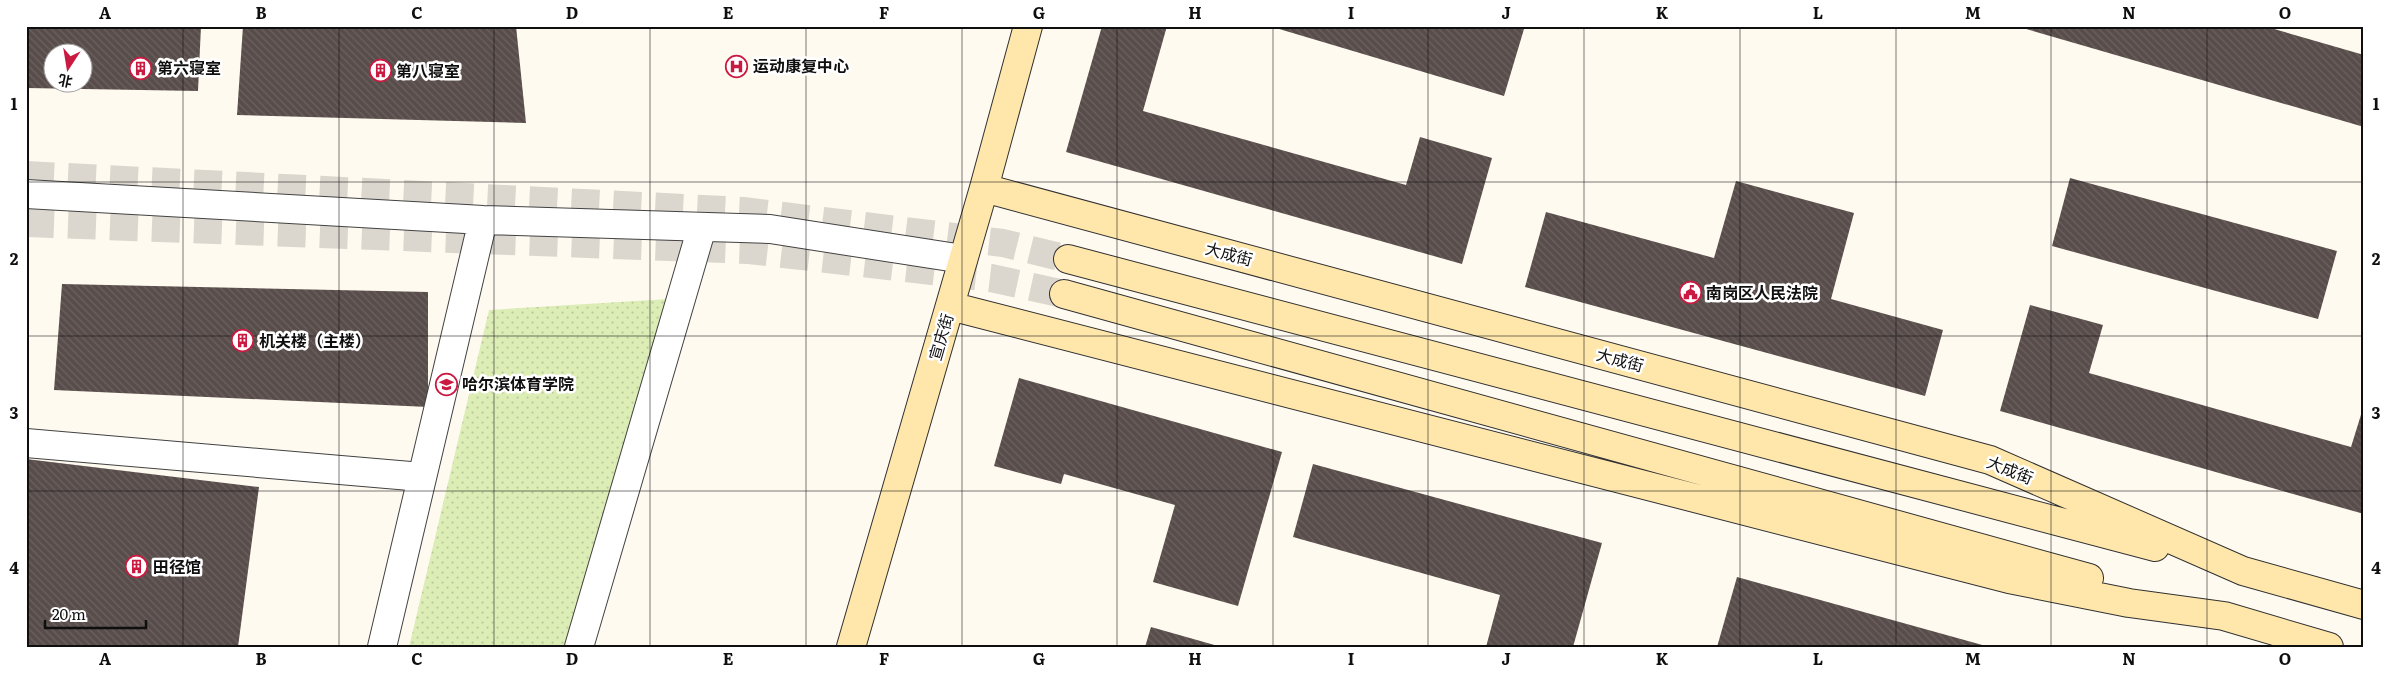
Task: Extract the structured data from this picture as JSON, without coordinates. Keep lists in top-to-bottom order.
{
  "streets": {
    "main road": ["大成街", "宣庆街"]
  },
  "crossings": [
    ["大成街", "宣庆街"]
  ],
  "places": {
    "hospital": ["运动康复中心"],
    "building": [
      "第六寝室",
      "第八寝室",
      "机关楼（主楼）",
      "田径馆"
    ],
    "public building": ["南岗区人民法院"],
    "school or university": ["哈尔滨体育学院"]
  },
  "scale_bar": "20 m",
  "north": "bottom",
  "grid": {
    "columns": [
      "A",
      "B",
      "C",
      "D",
      "E",
      "F",
      "G",
      "H",
      "I",
      "J",
      "K",
      "L",
      "M",
      "N",
      "O"
    ],
    "rows": [
      "1",
      "2",
      "3",
      "4"
    ]
  }
}
